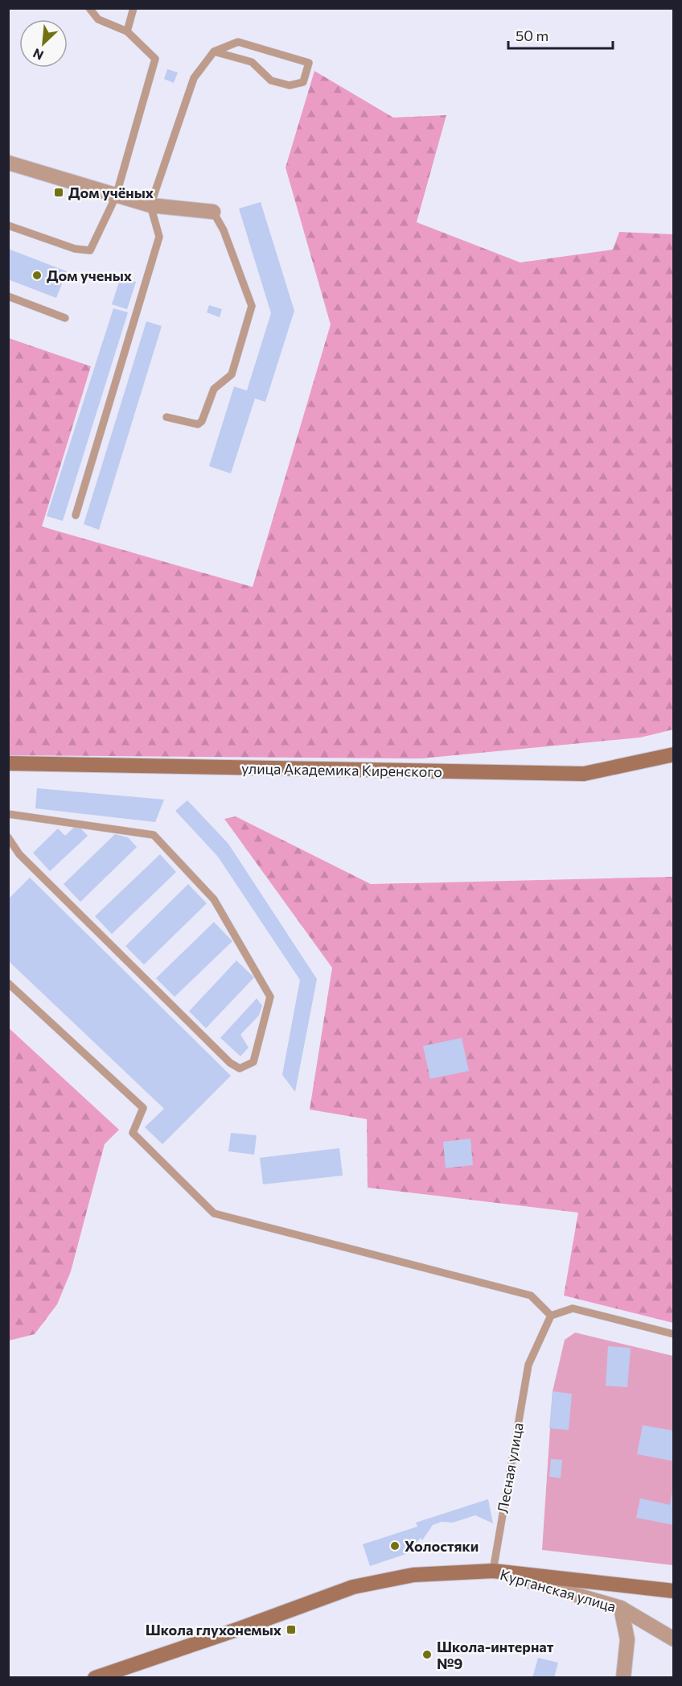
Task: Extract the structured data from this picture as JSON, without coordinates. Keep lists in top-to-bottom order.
{
  "streets": {
    "main road": ["улица Академика Киренского"],
    "street": ["Курганская улица"],
    "lane": ["Лесная улица"]
  },
  "crossings": [
    ["Лесная улица", "Курганская улица"]
  ],
  "places": {
    "transit": ["Дом учёных", "Школа глухонемых"],
    "other": ["Дом ученых", "Холостяки", "Школа-интернат №9"]
  },
  "scale_bar": "50 m",
  "north": "bottom left"
}
